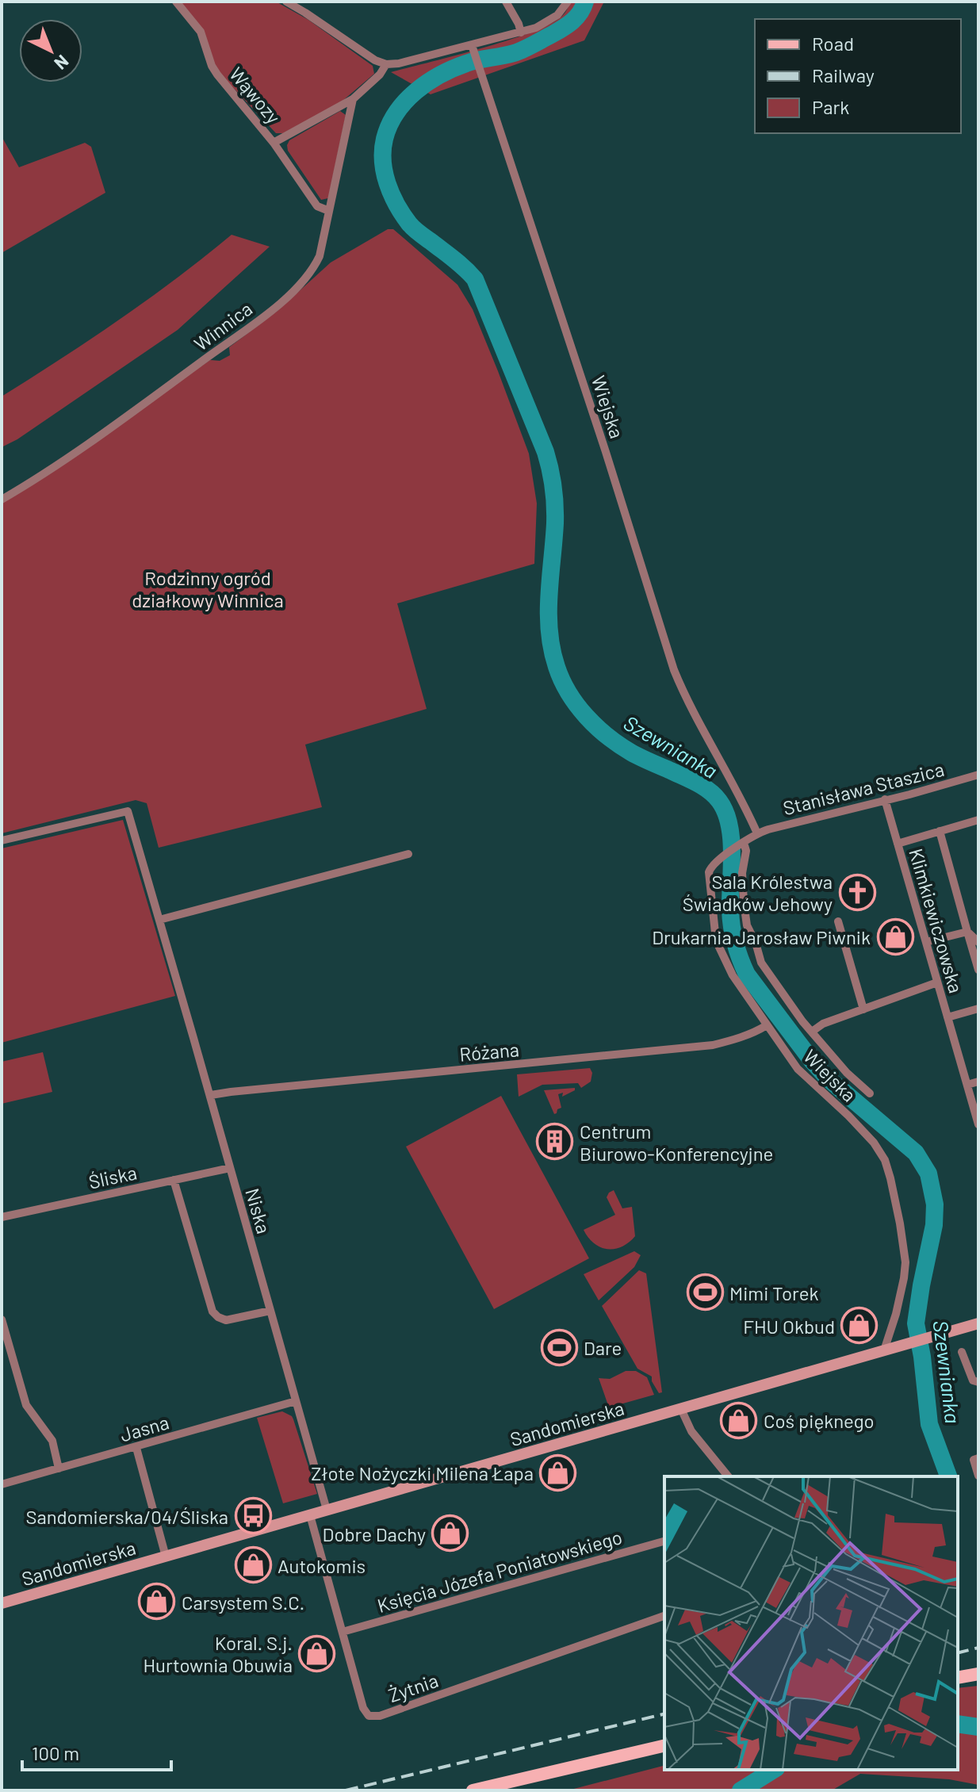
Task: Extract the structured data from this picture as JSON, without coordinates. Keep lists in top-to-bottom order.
{
  "streets": {
    "street": [
      "Wąwozy",
      "Winnica",
      "Wiejska",
      "Stanisława Staszica",
      "Klimkiewiczowska",
      "Różana",
      "Śliska",
      "Niska",
      "Sandomierska",
      "Jasna",
      "Księcia Józefa Poniatowskiego",
      "Żytnia"
    ]
  },
  "crossings": [
    ["Wąwozy", "Winnica"],
    ["Wiejska", "Stanisława Staszica"],
    ["Wiejska", "Różana"],
    ["Wiejska", "Sandomierska"],
    ["Stanisława Staszica", "Klimkiewiczowska"],
    ["Różana", "Niska"],
    ["Śliska", "Niska"],
    ["Niska", "Sandomierska"],
    ["Niska", "Jasna"],
    ["Sandomierska", "Jasna"],
    ["Sandomierska", "Żytnia"],
    ["Księcia Józefa Poniatowskiego", "Żytnia"]
  ],
  "water": ["Szewnianka"],
  "parks": ["Rodzinny ogród działkowy Winnica"],
  "places": {
    "church": ["Sala Królestwa Świadków Jehowy"],
    "shop": [
      "Drukarnia Jarosław Piwnik",
      "FHU Okbud",
      "Coś pięknego",
      "Złote Nożyczki Milena Łapa",
      "Dobre Dachy",
      "Autokomis",
      "Carsystem S.C.",
      "Koral. S.j. Hurtownia Obuwia"
    ],
    "building": ["Centrum Biurowo-Konferencyjne"],
    "sports": ["Mimi Torek", "Dare"],
    "bus stop": ["Sandomierska/04/Śliska"]
  },
  "legend": ["Road", "Railway", "Park"],
  "scale_bar": "100 m",
  "north": "bottom right"
}
